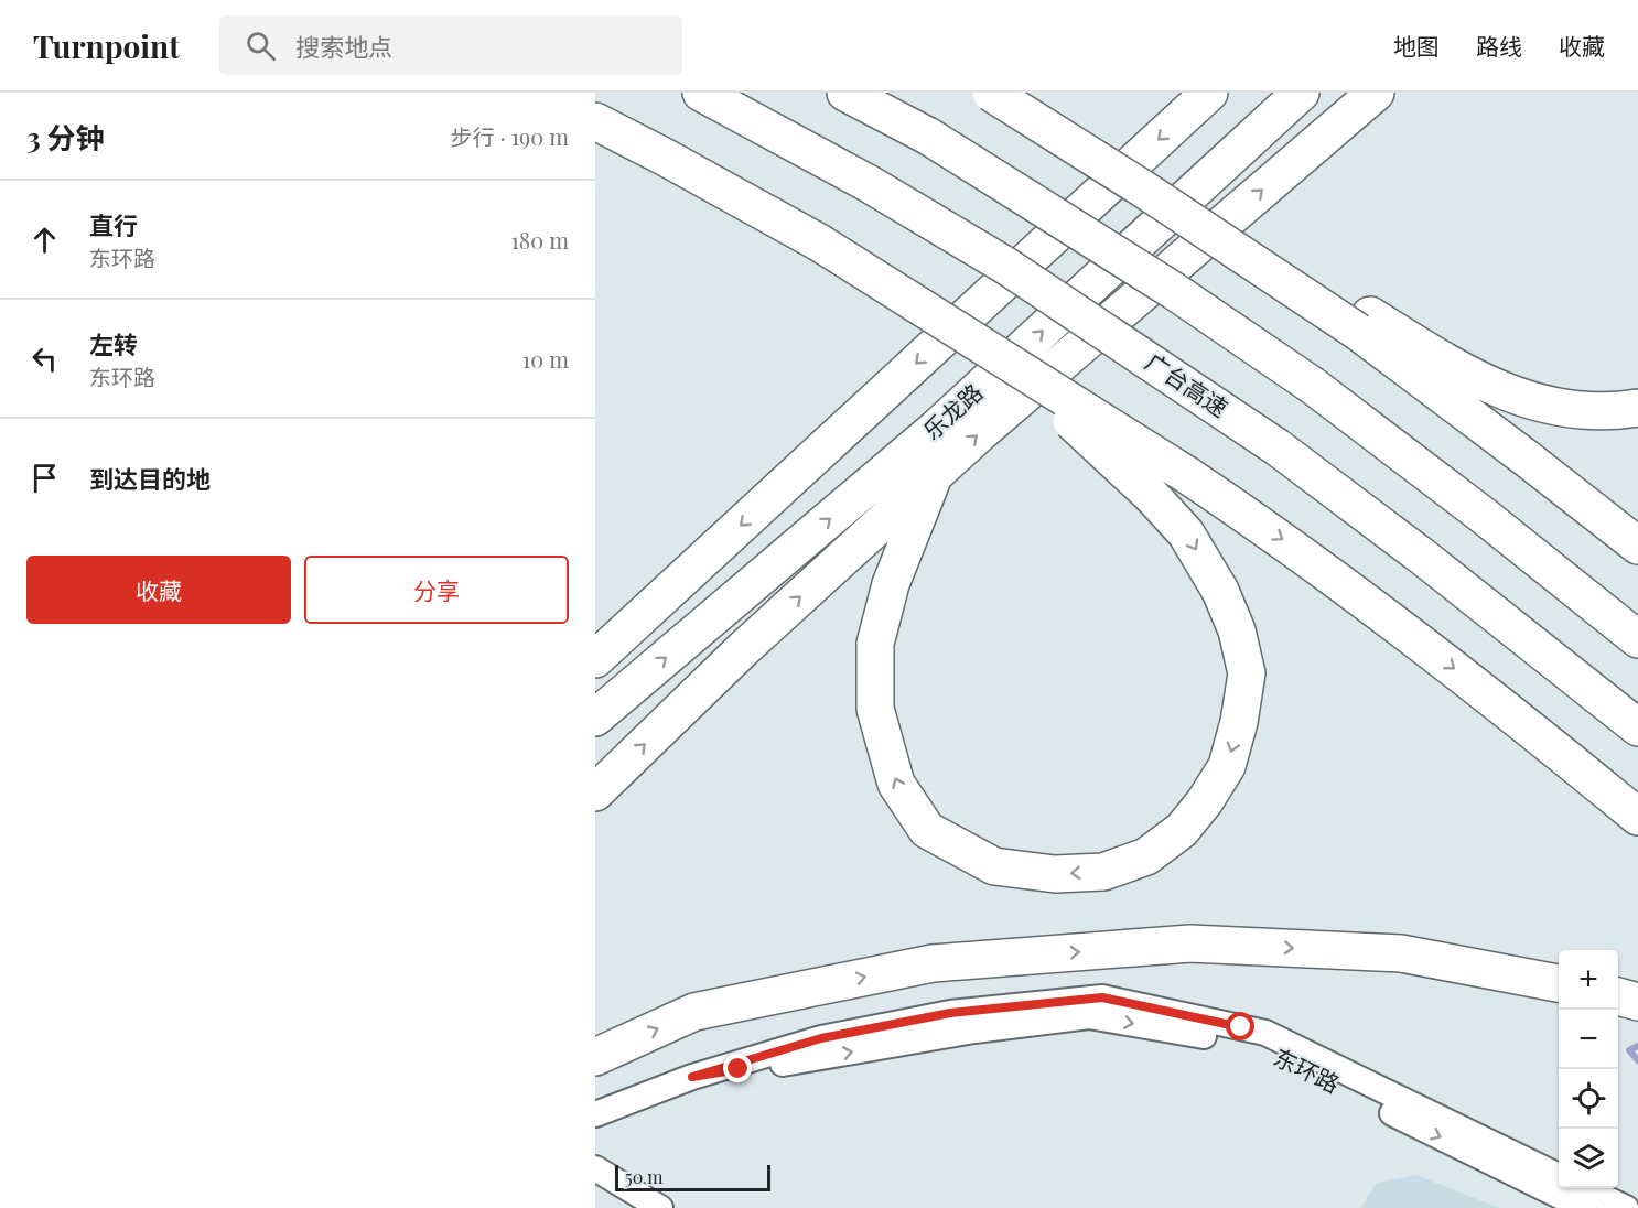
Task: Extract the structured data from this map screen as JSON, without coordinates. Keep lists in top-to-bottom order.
{
  "streets": {
    "highway": ["广台高速", "乐龙路"],
    "lane": ["东环路"]
  },
  "scale_bar": "50 m",
  "page": {
    "header": "Turnpoint",
    "search": "搜索地点",
    "nav": ["地图", "路线", "收藏"],
    "heading": ["3 分钟", "步行 · 190 m"],
    "list": [
      ["直行", "东环路", "180 m"],
      ["左转", "东环路", "10 m"],
      "到达目的地"
    ],
    "buttons": ["收藏", "分享"],
    "map_buttons": ["+", "−"],
    "scale": "50 m"
  }
}
